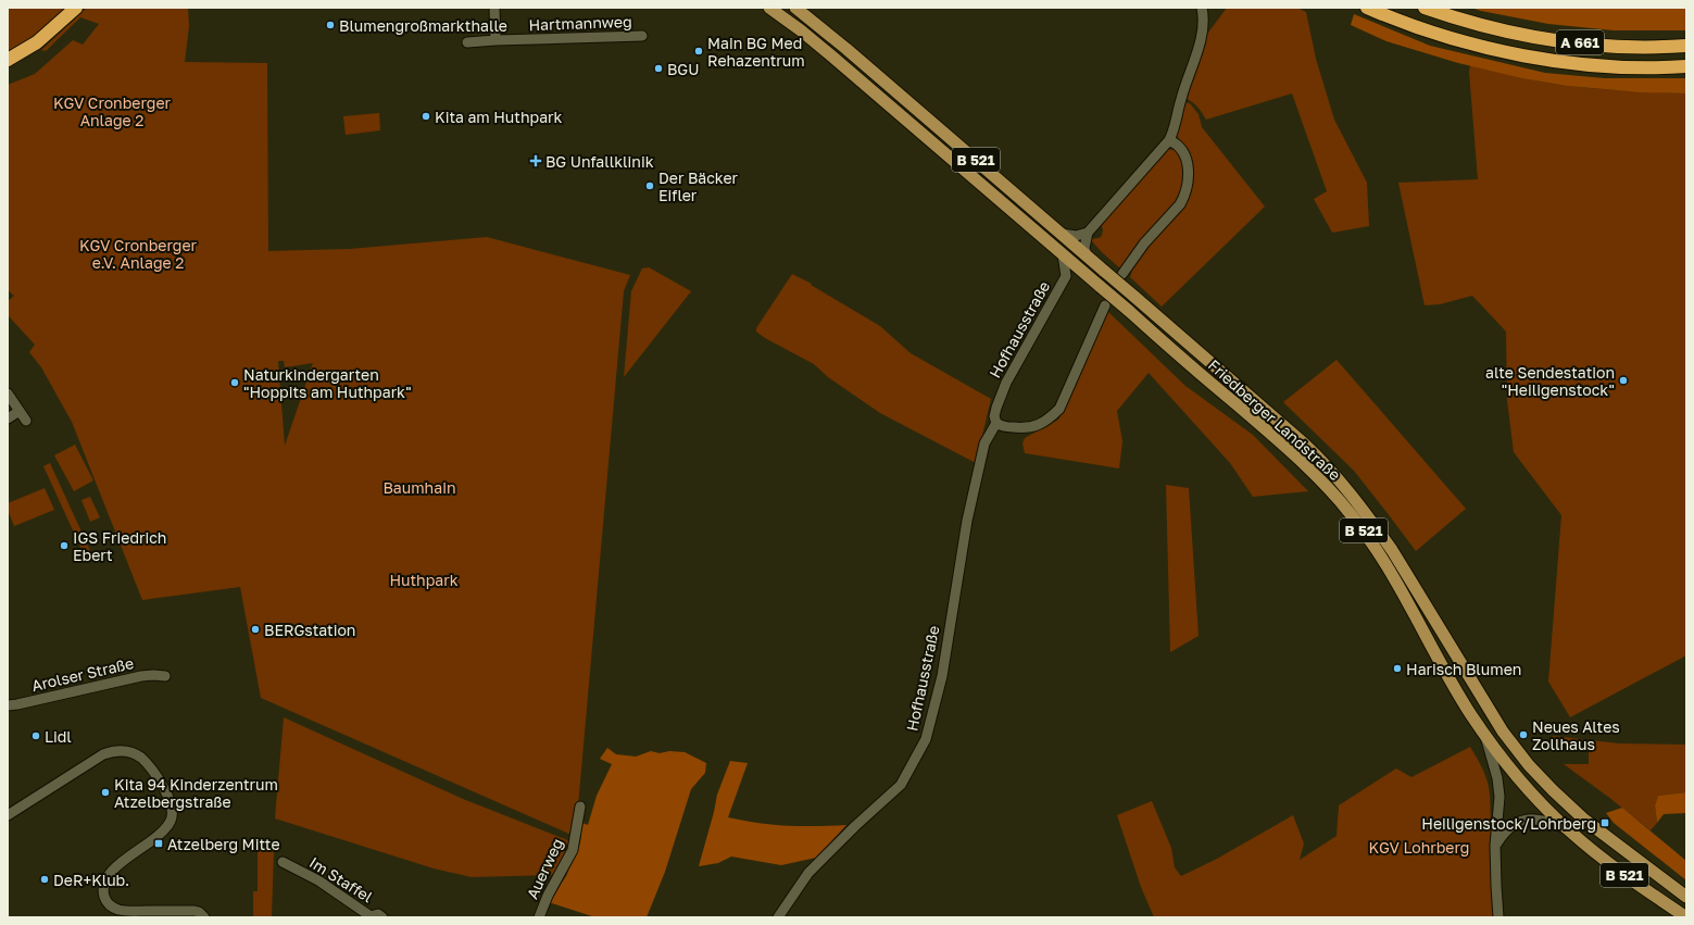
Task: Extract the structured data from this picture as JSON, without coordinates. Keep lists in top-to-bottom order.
{
  "streets": {
    "highway": ["A 661"],
    "main road": ["B 521", "Friedberger Landstraße"],
    "street": [
      "Hartmannweg",
      "Hofhausstraße",
      "Arolser Straße",
      "Auerweg",
      "Im Staffel"
    ]
  },
  "crossings": [
    ["Hofhausstraße", "Friedberger Landstraße"]
  ],
  "parks": [
    "KGV Cronberger Anlage 2",
    "KGV Cronberger e.V. Anlage 2",
    "Baumhain",
    "Huthpark",
    "KGV Lohrberg"
  ],
  "places": {
    "other": [
      "Blumengroßmarkthalle",
      "Main BG Med Rehazentrum",
      "BGU",
      "Kita am Huthpark",
      "Der Bäcker Eifler",
      "alte Sendestation \"Heiligenstock\"",
      "Naturkindergarten \"Hoppits am Huthpark\"",
      "IGS Friedrich Ebert",
      "BERGstation",
      "Harisch Blumen",
      "Neues Altes Zollhaus",
      "Lidl",
      "Kita 94 Kinderzentrum Atzelbergstraße",
      "DeR+Klub."
    ],
    "health": ["BG Unfallklinik"],
    "transit": ["Heiligenstock/Lohrberg", "Atzelberg Mitte"]
  }
}
